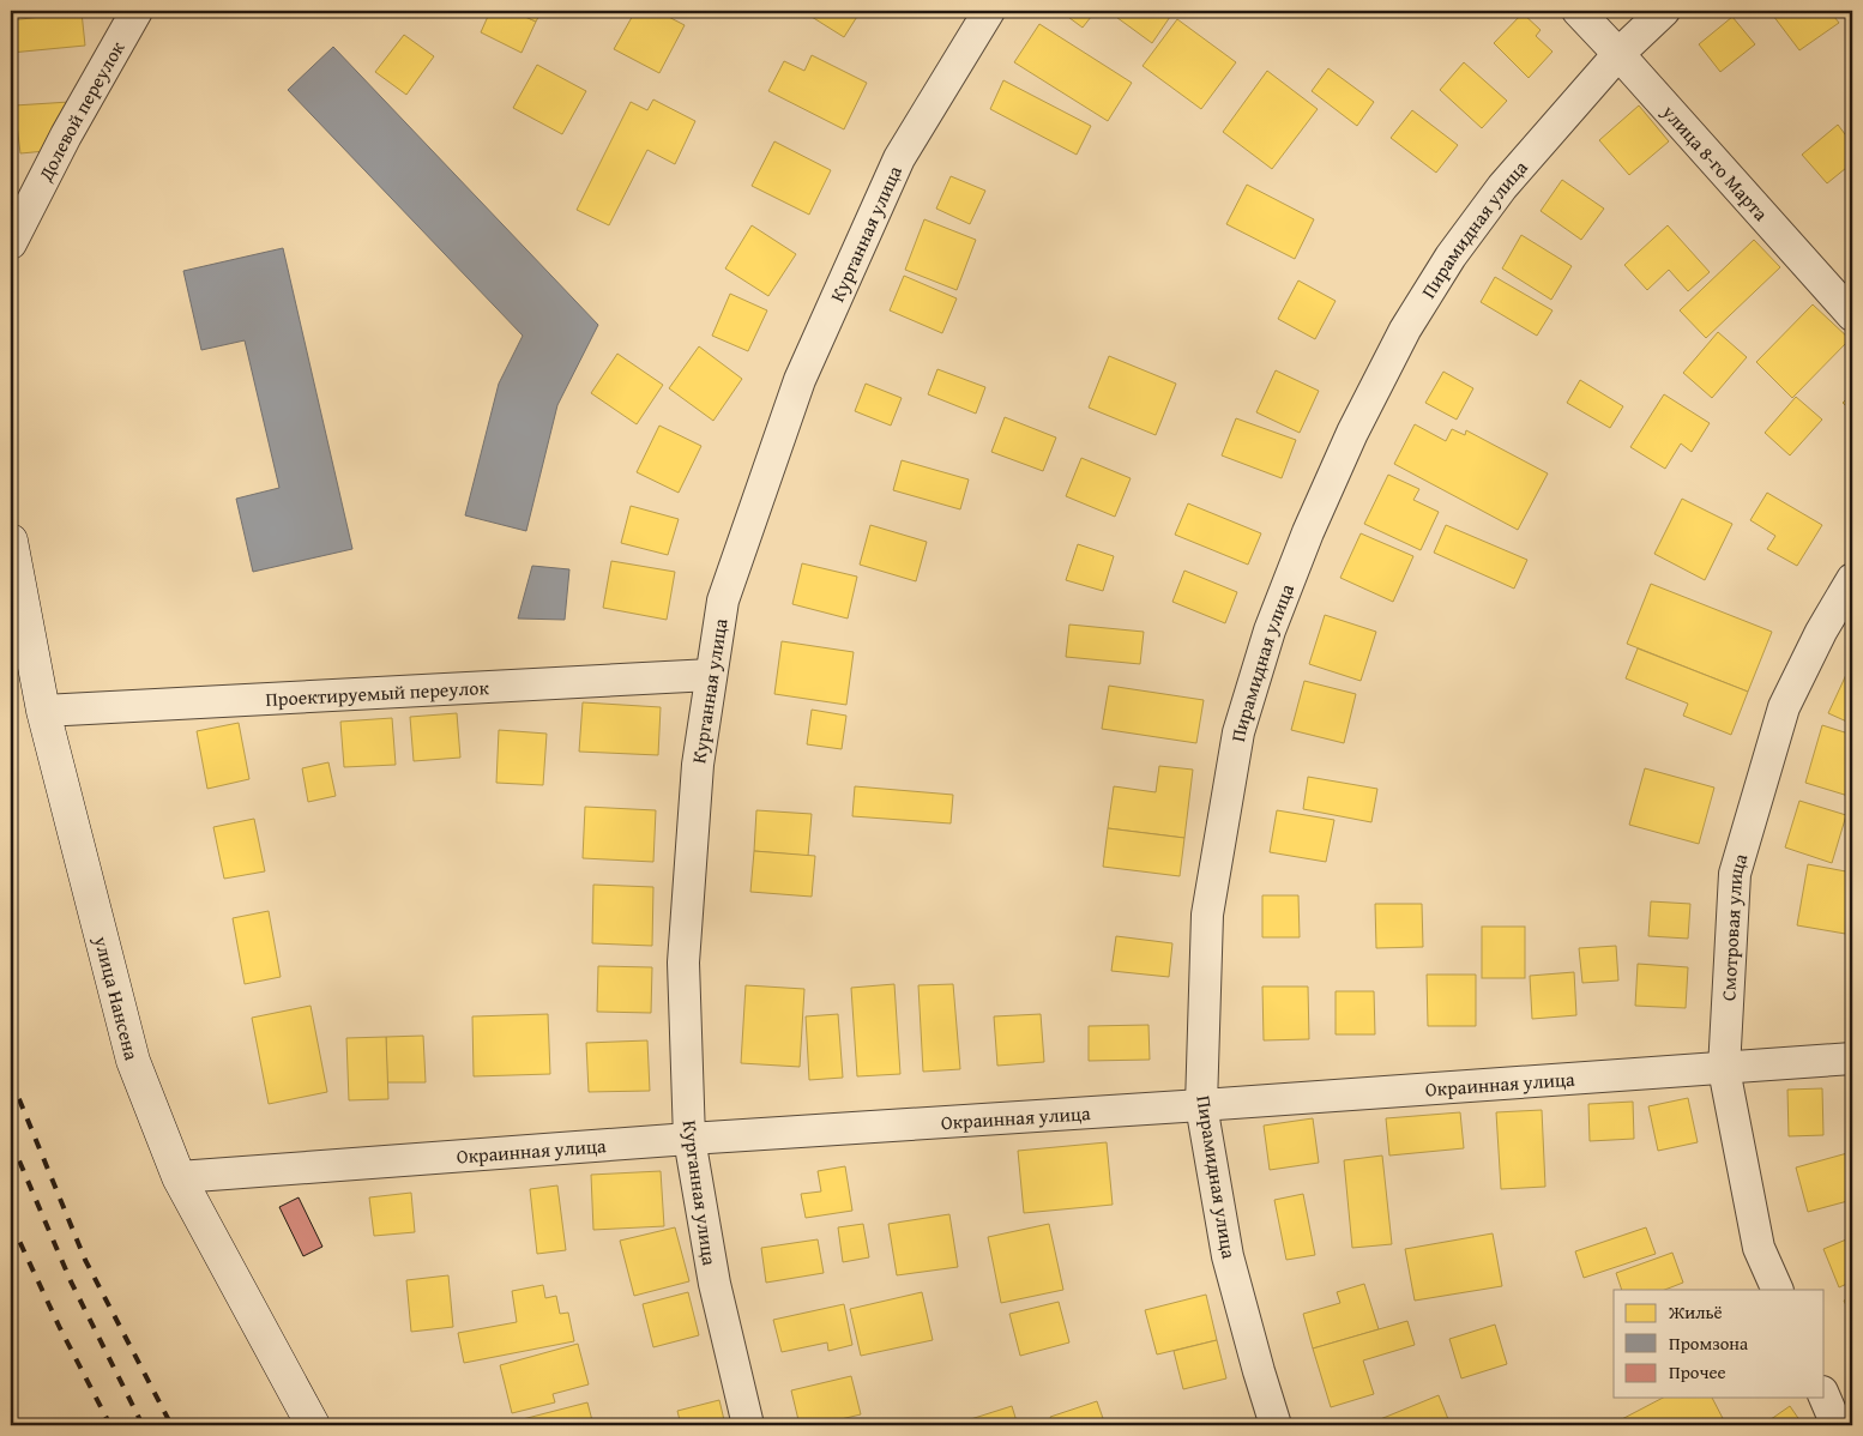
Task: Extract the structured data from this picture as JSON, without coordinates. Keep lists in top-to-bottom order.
{
  "streets": {
    "main road": ["улица Нансена"],
    "street": [
      "Долевой переулок",
      "улица 8-го Марта",
      "Пирамидная улица",
      "Курганная улица",
      "Проектируемый переулок",
      "Смотровая улица",
      "Окраинная улица"
    ]
  },
  "crossings": [
    ["улица 8-го Марта", "Пирамидная улица"],
    ["Пирамидная улица", "Окраинная улица"],
    ["Курганная улица", "Проектируемый переулок"],
    ["Курганная улица", "Окраинная улица"],
    ["Проектируемый переулок", "улица Нансена"],
    ["Смотровая улица", "Окраинная улица"],
    ["улица Нансена", "Окраинная улица"]
  ],
  "legend": ["Жильё", "Промзона", "Прочее"]
}
